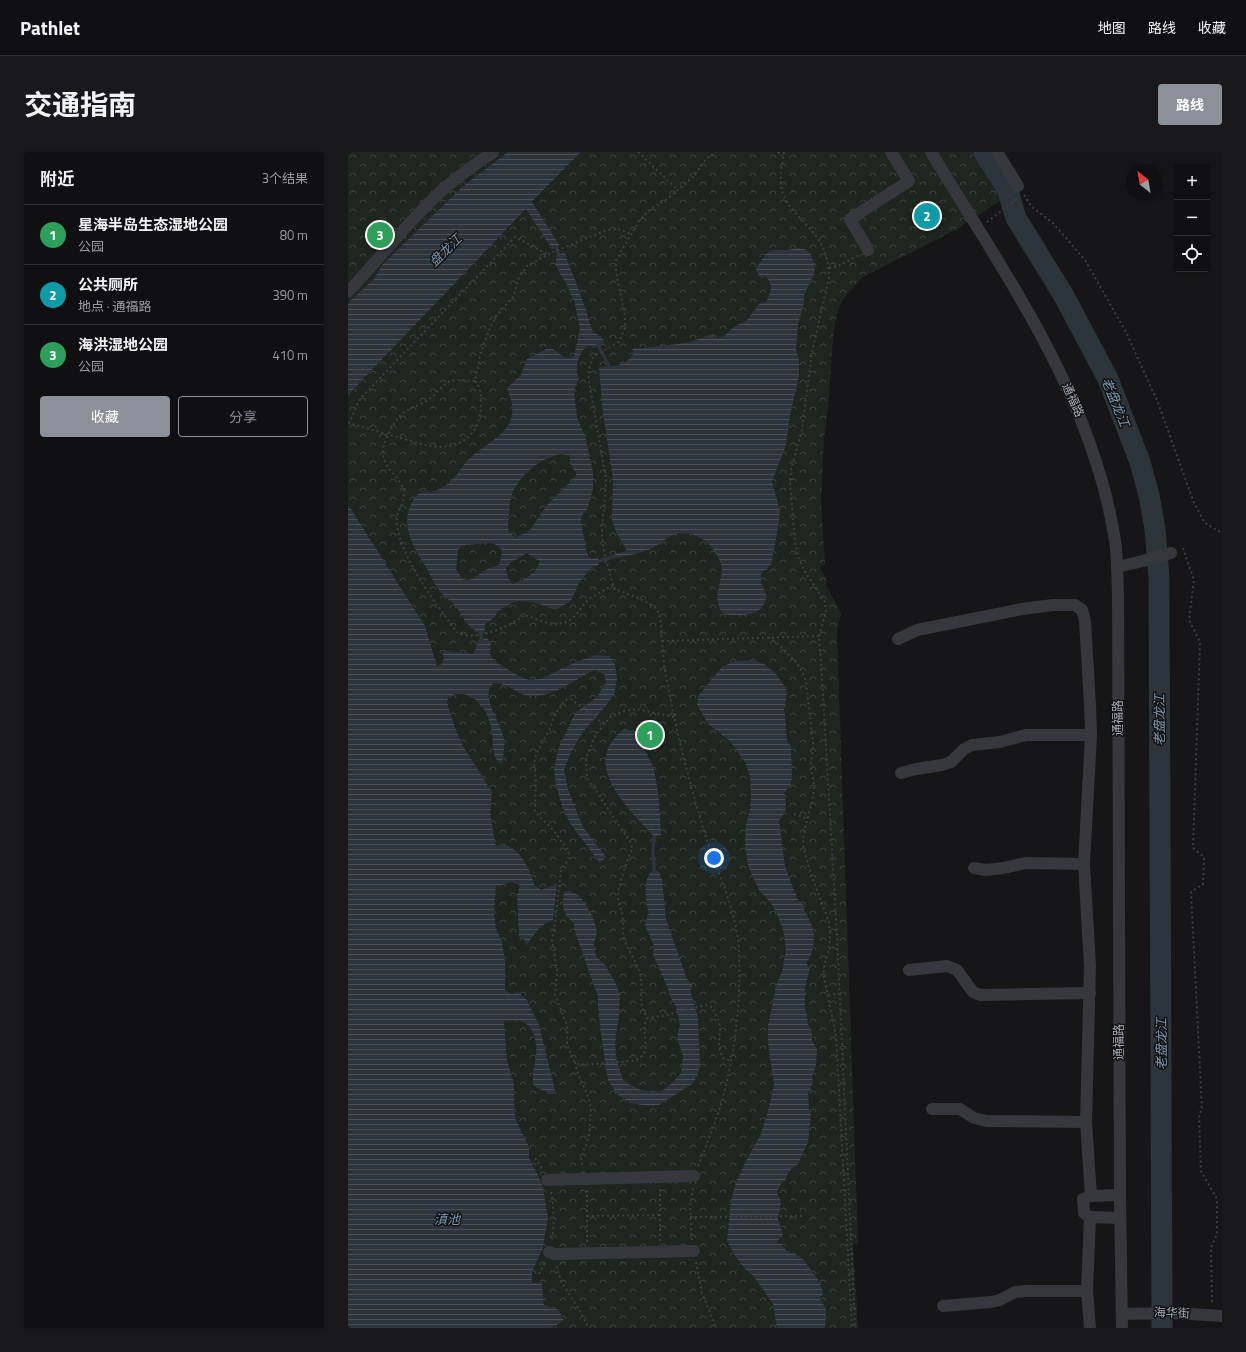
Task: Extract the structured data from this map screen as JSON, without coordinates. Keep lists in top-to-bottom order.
{
  "streets": {
    "street": ["通福路", "海华街"]
  },
  "crossings": [
    ["通福路", "海华街"]
  ],
  "water": ["盘龙江", "老盘龙江", "滇池"],
  "north": "top left",
  "page": {
    "header": "Pathlet",
    "nav": ["地图", "路线", "收藏"],
    "title": "交通指南",
    "buttons": [
      "路线",
      ["收藏", "分享"]
    ],
    "heading": ["附近", "3个结果"],
    "map_buttons": ["+", "−"],
    "pins": ["2", "3", "1"],
    "list": [
      {
        "mark": "1",
        "name": "星海半岛生态湿地公园",
        "note": "公园",
        "value": "80 m"
      },
      {
        "mark": "2",
        "name": "公共厕所",
        "note": "地点 · 通福路",
        "value": "390 m"
      },
      {
        "mark": "3",
        "name": "海洪湿地公园",
        "note": "公园",
        "value": "410 m"
      }
    ]
  }
}
